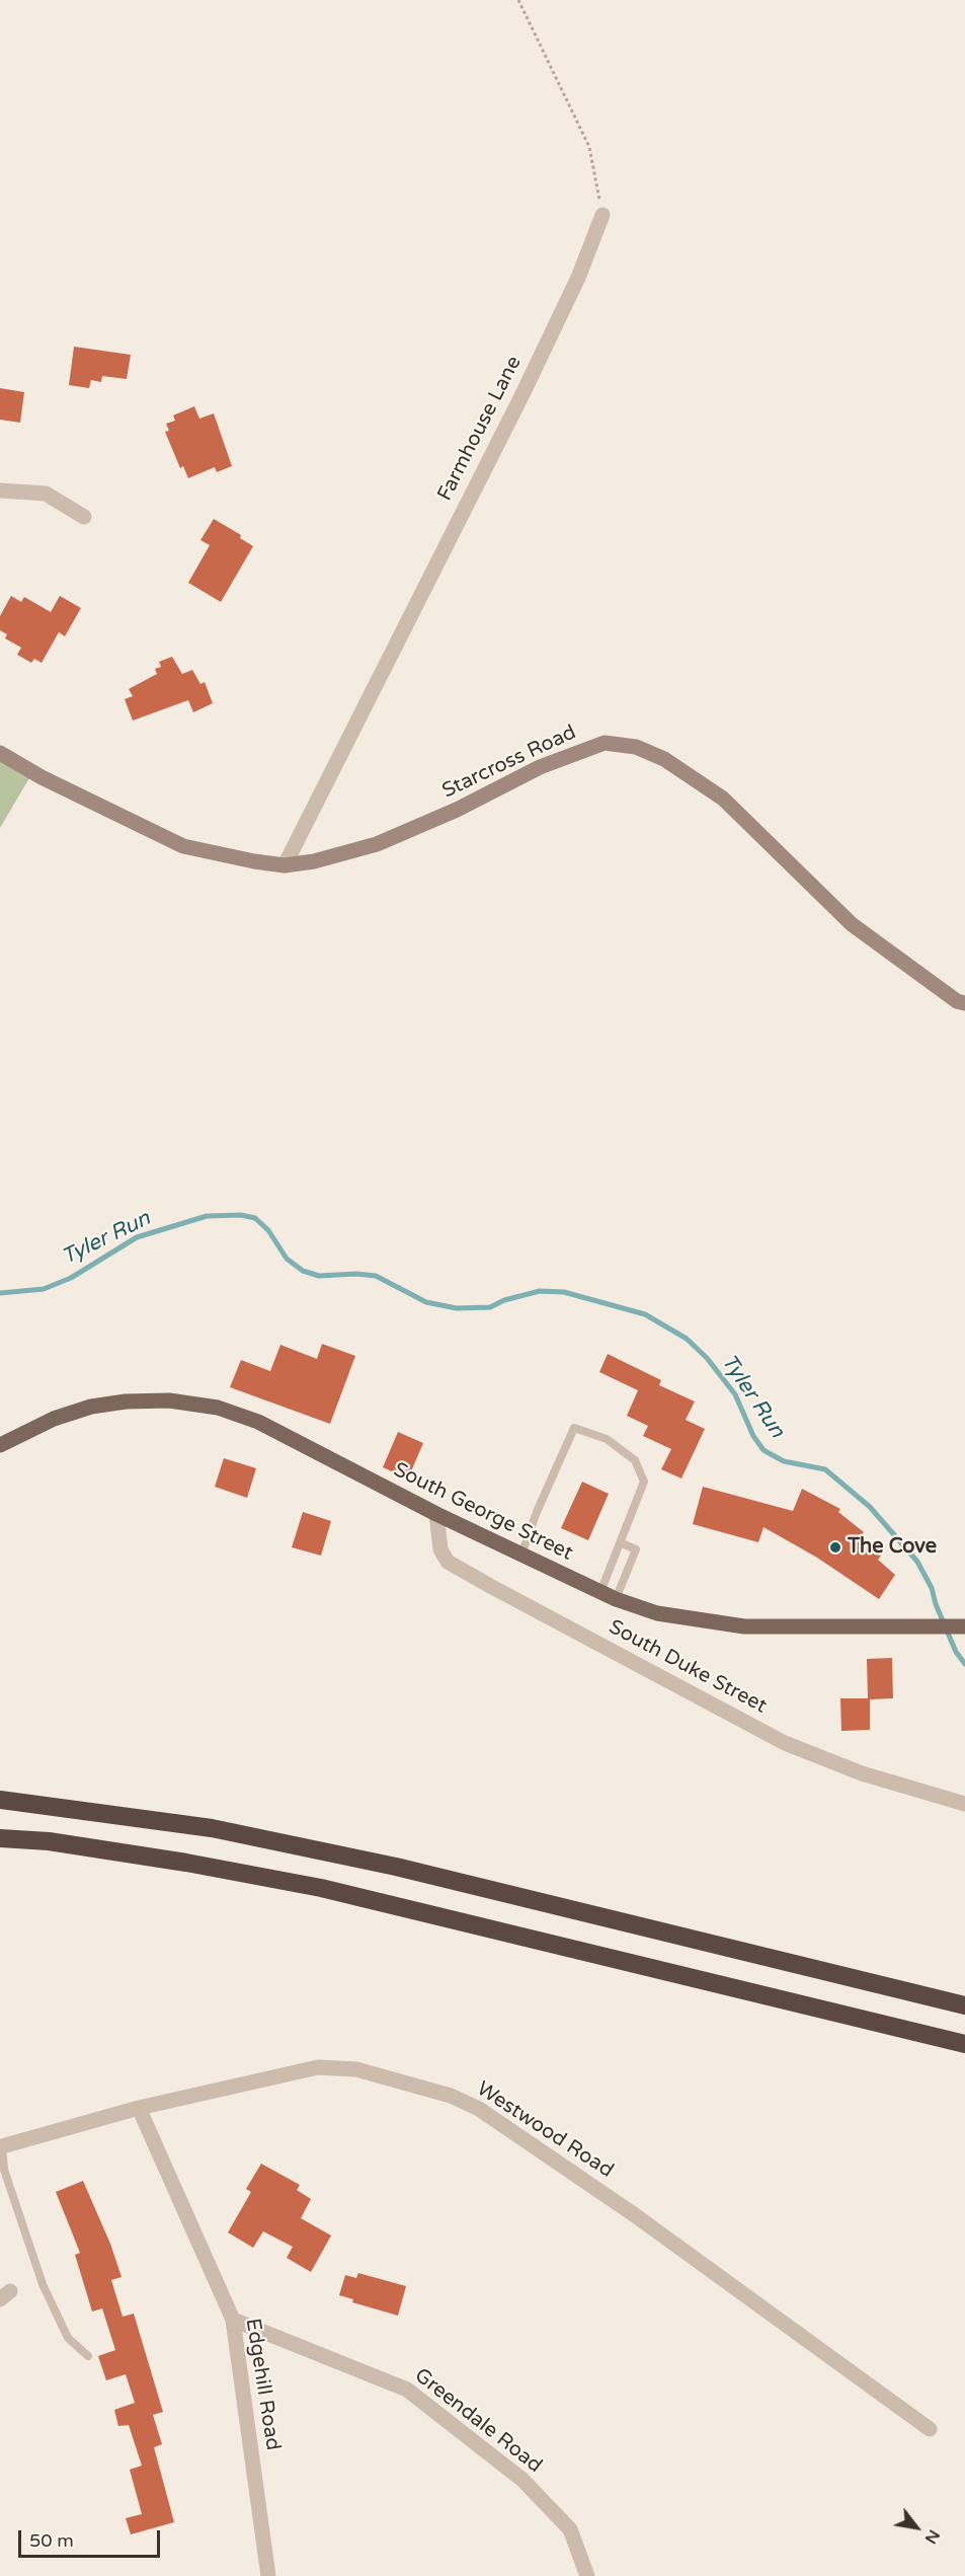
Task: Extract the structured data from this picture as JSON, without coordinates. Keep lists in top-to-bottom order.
{
  "streets": {
    "main road": ["South George Street"],
    "street": [
      "Farmhouse Lane",
      "Starcross Road",
      "South Duke Street",
      "Westwood Road",
      "Edgehill Road",
      "Greendale Road"
    ]
  },
  "crossings": [
    ["Farmhouse Lane", "Starcross Road"],
    ["South George Street", "South Duke Street"],
    ["Westwood Road", "Edgehill Road"],
    ["Edgehill Road", "Greendale Road"]
  ],
  "water": ["Tyler Run"],
  "places": ["The Cove"],
  "scale_bar": "50 m",
  "north": "bottom right"
}
